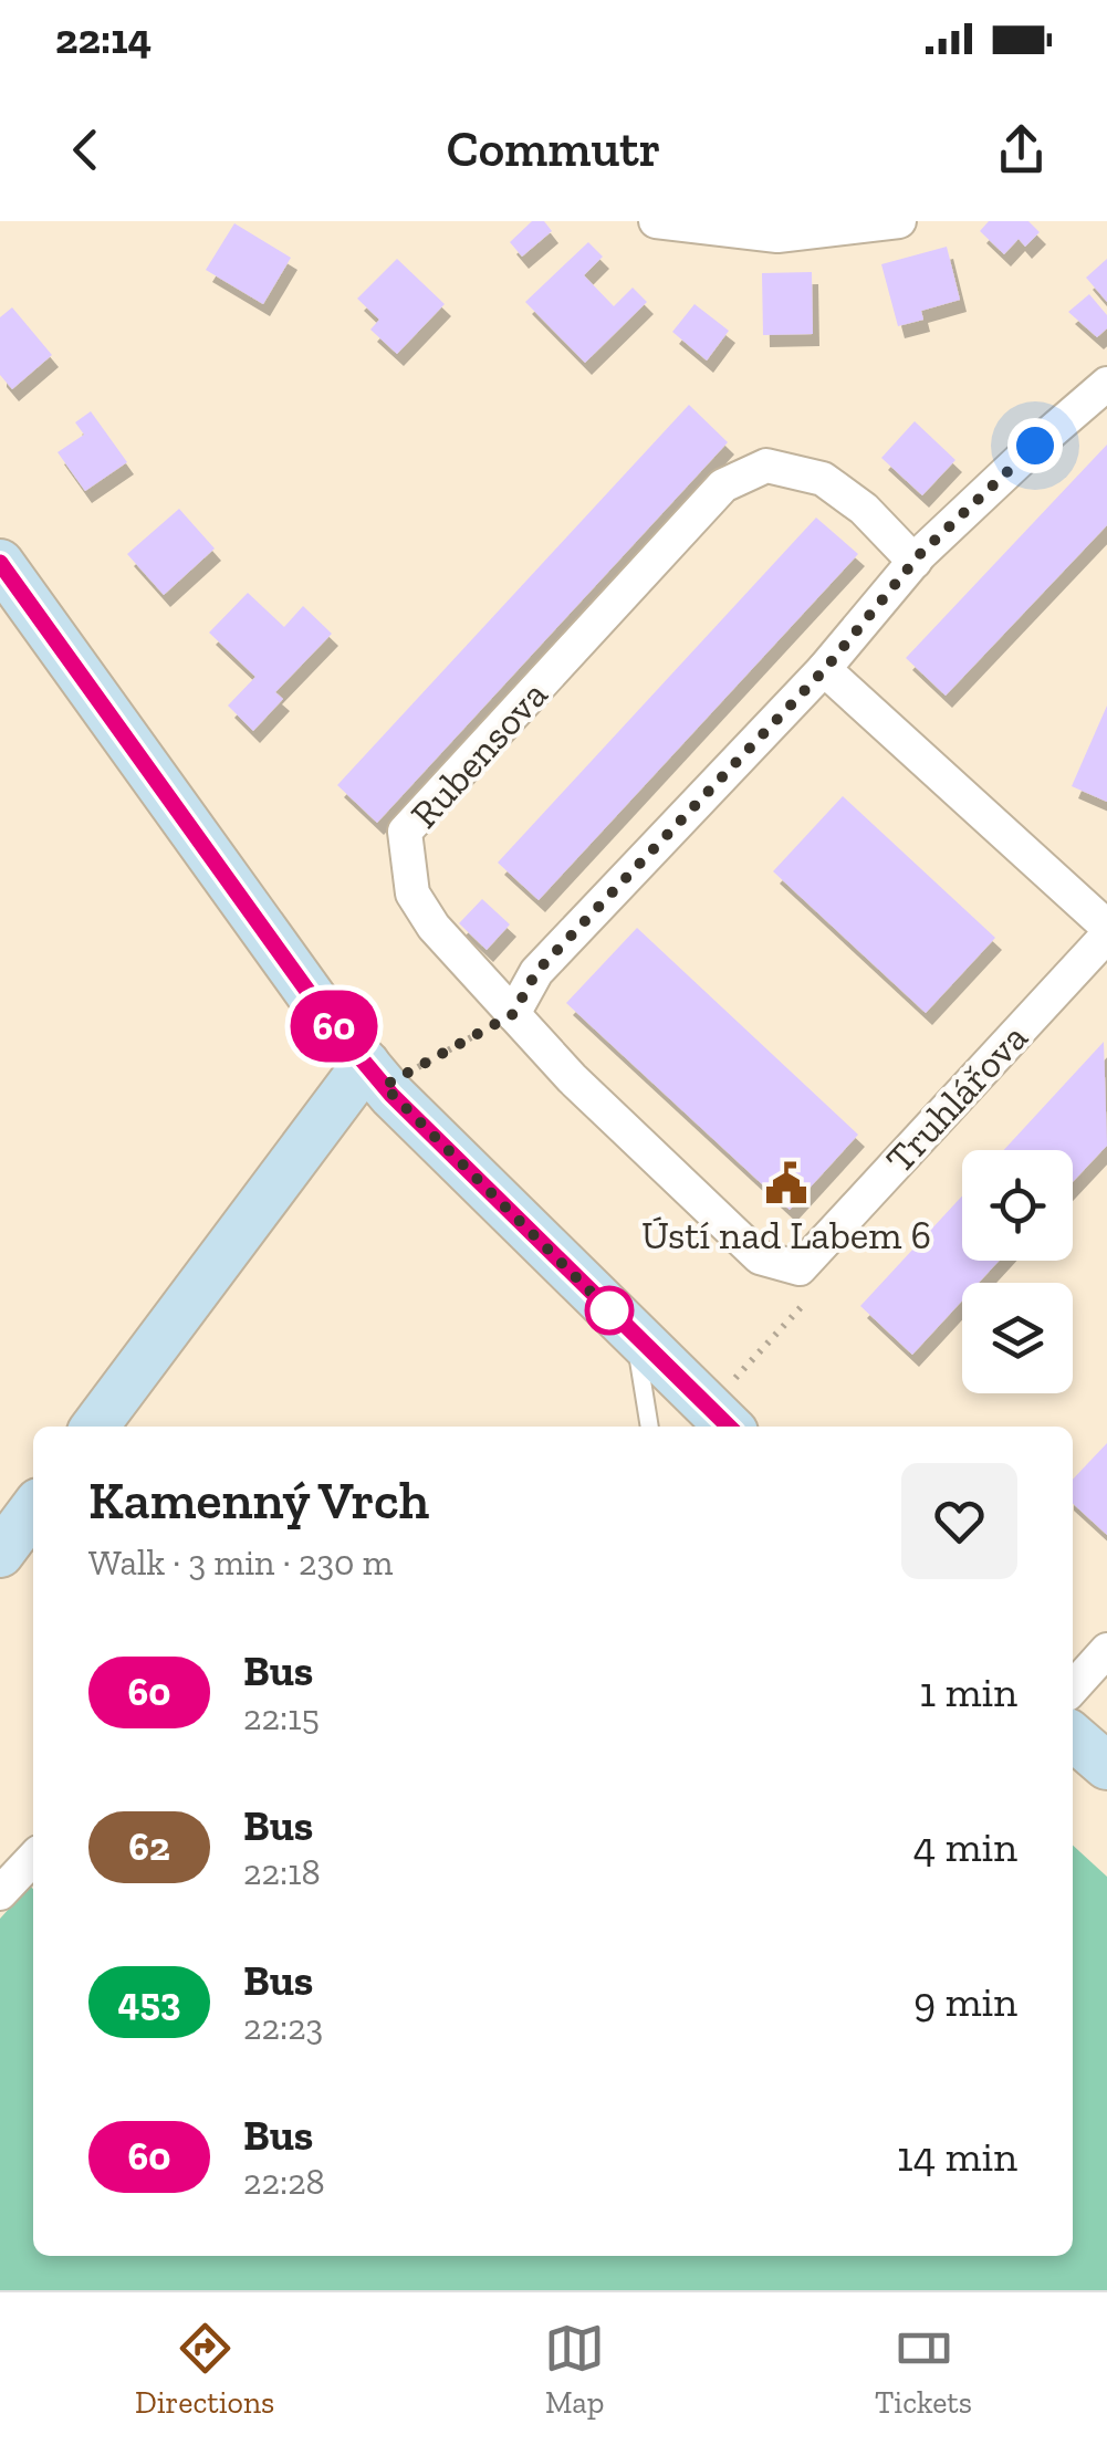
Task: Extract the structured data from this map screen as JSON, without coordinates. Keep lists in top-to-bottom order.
{
  "streets": {
    "street": ["Rubensova", "Truhlářova"]
  },
  "places": {
    "public building": ["Ústí nad Labem 6"]
  },
  "lines": ["bus line 60"],
  "page": {
    "status": "22:14",
    "header": "Commutr",
    "on_map": "60",
    "heading": ["Kamenný Vrch", "Walk · 3 min · 230 m"],
    "list": [
      {
        "mark": "60",
        "name": "Bus",
        "note": "22:15",
        "value": "1 min"
      },
      {
        "mark": "62",
        "name": "Bus",
        "note": "22:18",
        "value": "4 min"
      },
      {
        "mark": "453",
        "name": "Bus",
        "note": "22:23",
        "value": "9 min"
      },
      {
        "mark": "60",
        "name": "Bus",
        "note": "22:28",
        "value": "14 min"
      }
    ],
    "tabs": ["Directions", "Map", "Tickets"]
  }
}
